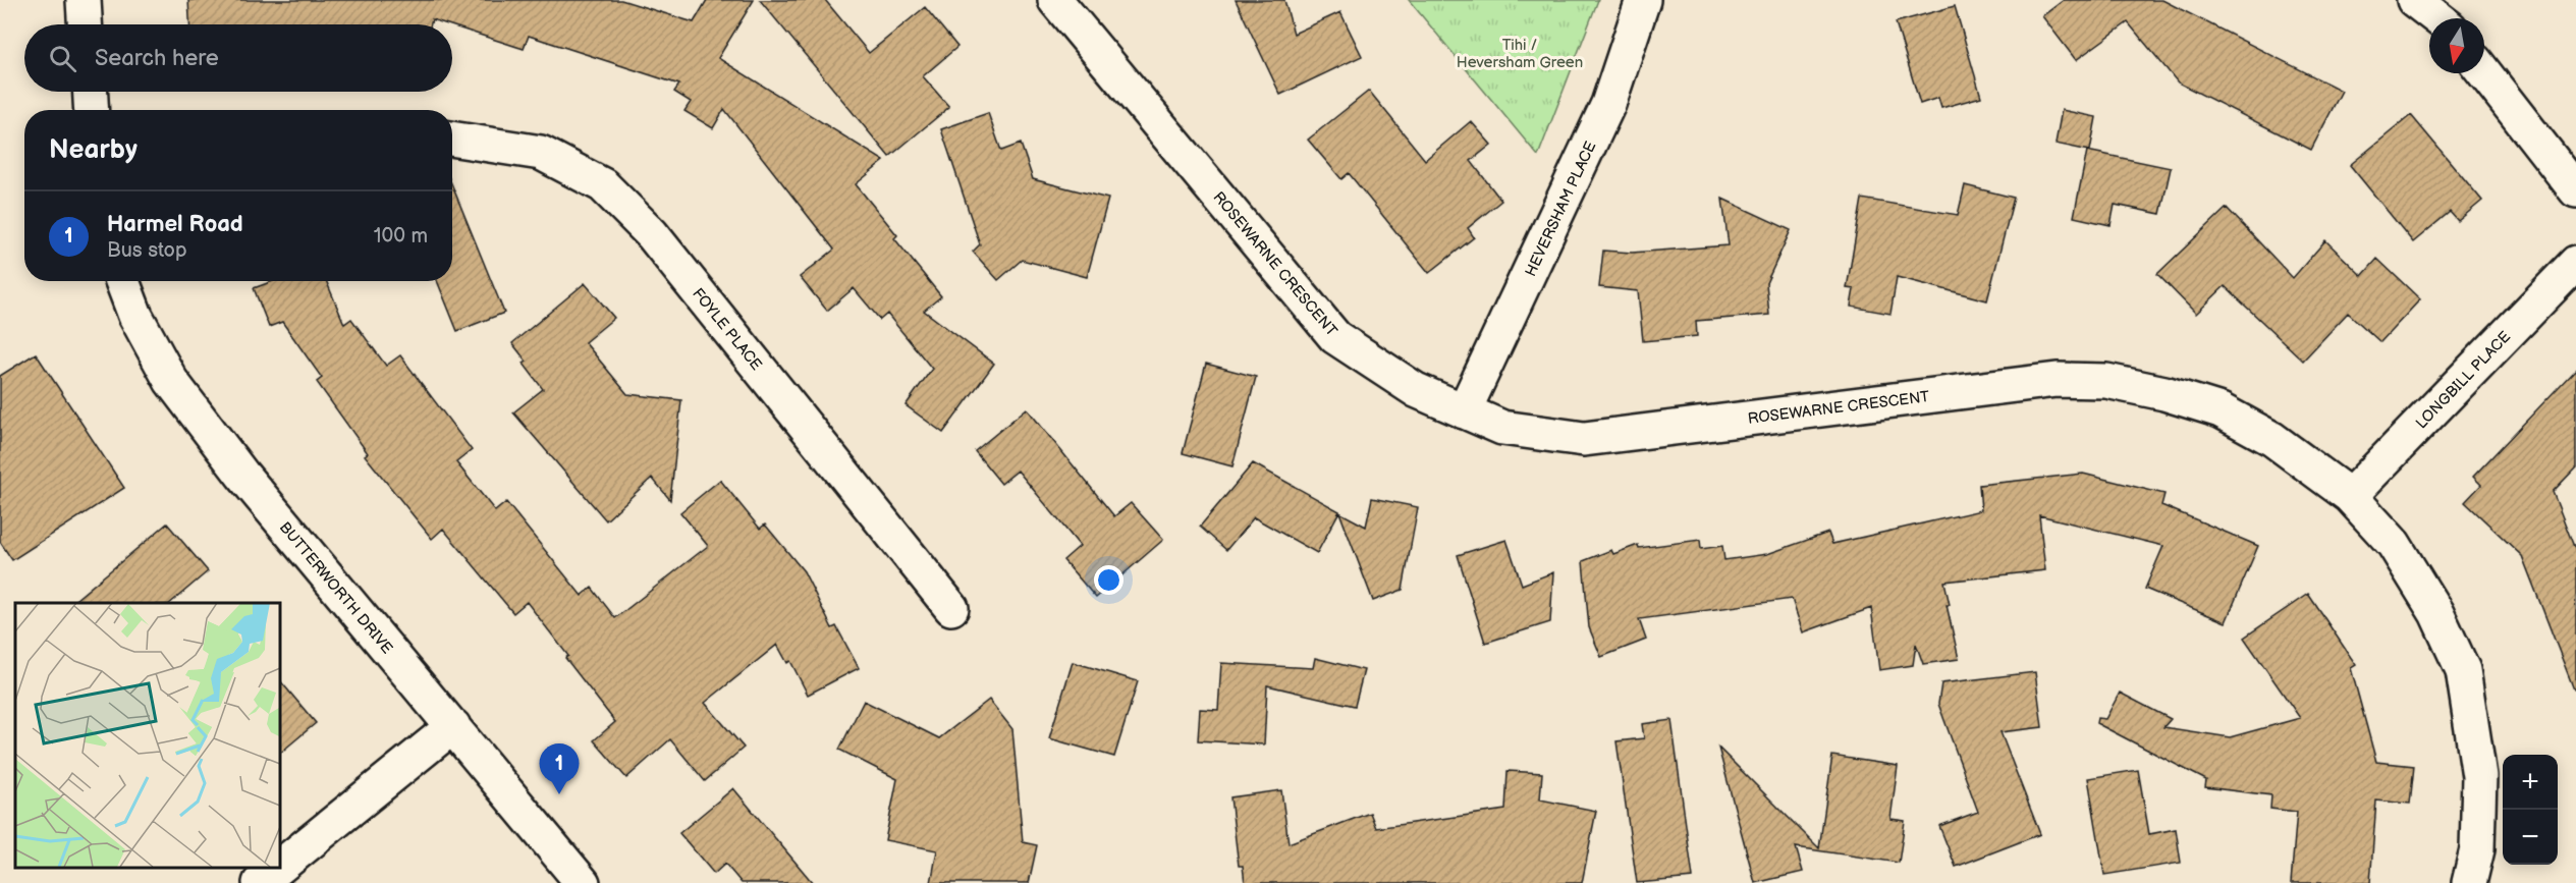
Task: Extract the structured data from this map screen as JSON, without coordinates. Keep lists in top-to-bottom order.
{
  "streets": {
    "street": [
      "HEVERSHAM PLACE",
      "ROSEWARNE CRESCENT",
      "FOYLE PLACE",
      "LONGBILL PLACE",
      "BUTTERWORTH DRIVE"
    ]
  },
  "crossings": [
    ["HEVERSHAM PLACE", "ROSEWARNE CRESCENT"],
    ["ROSEWARNE CRESCENT", "LONGBILL PLACE"]
  ],
  "parks": ["Tihi / Heversham Green"],
  "north": "bottom",
  "page": {
    "search": "Search here",
    "heading": "Nearby",
    "list": [
      {
        "mark": "1",
        "name": "Harmel Road",
        "note": "Bus stop",
        "value": "100 m"
      }
    ],
    "pins": "1",
    "map_buttons": ["+", "−"]
  }
}
